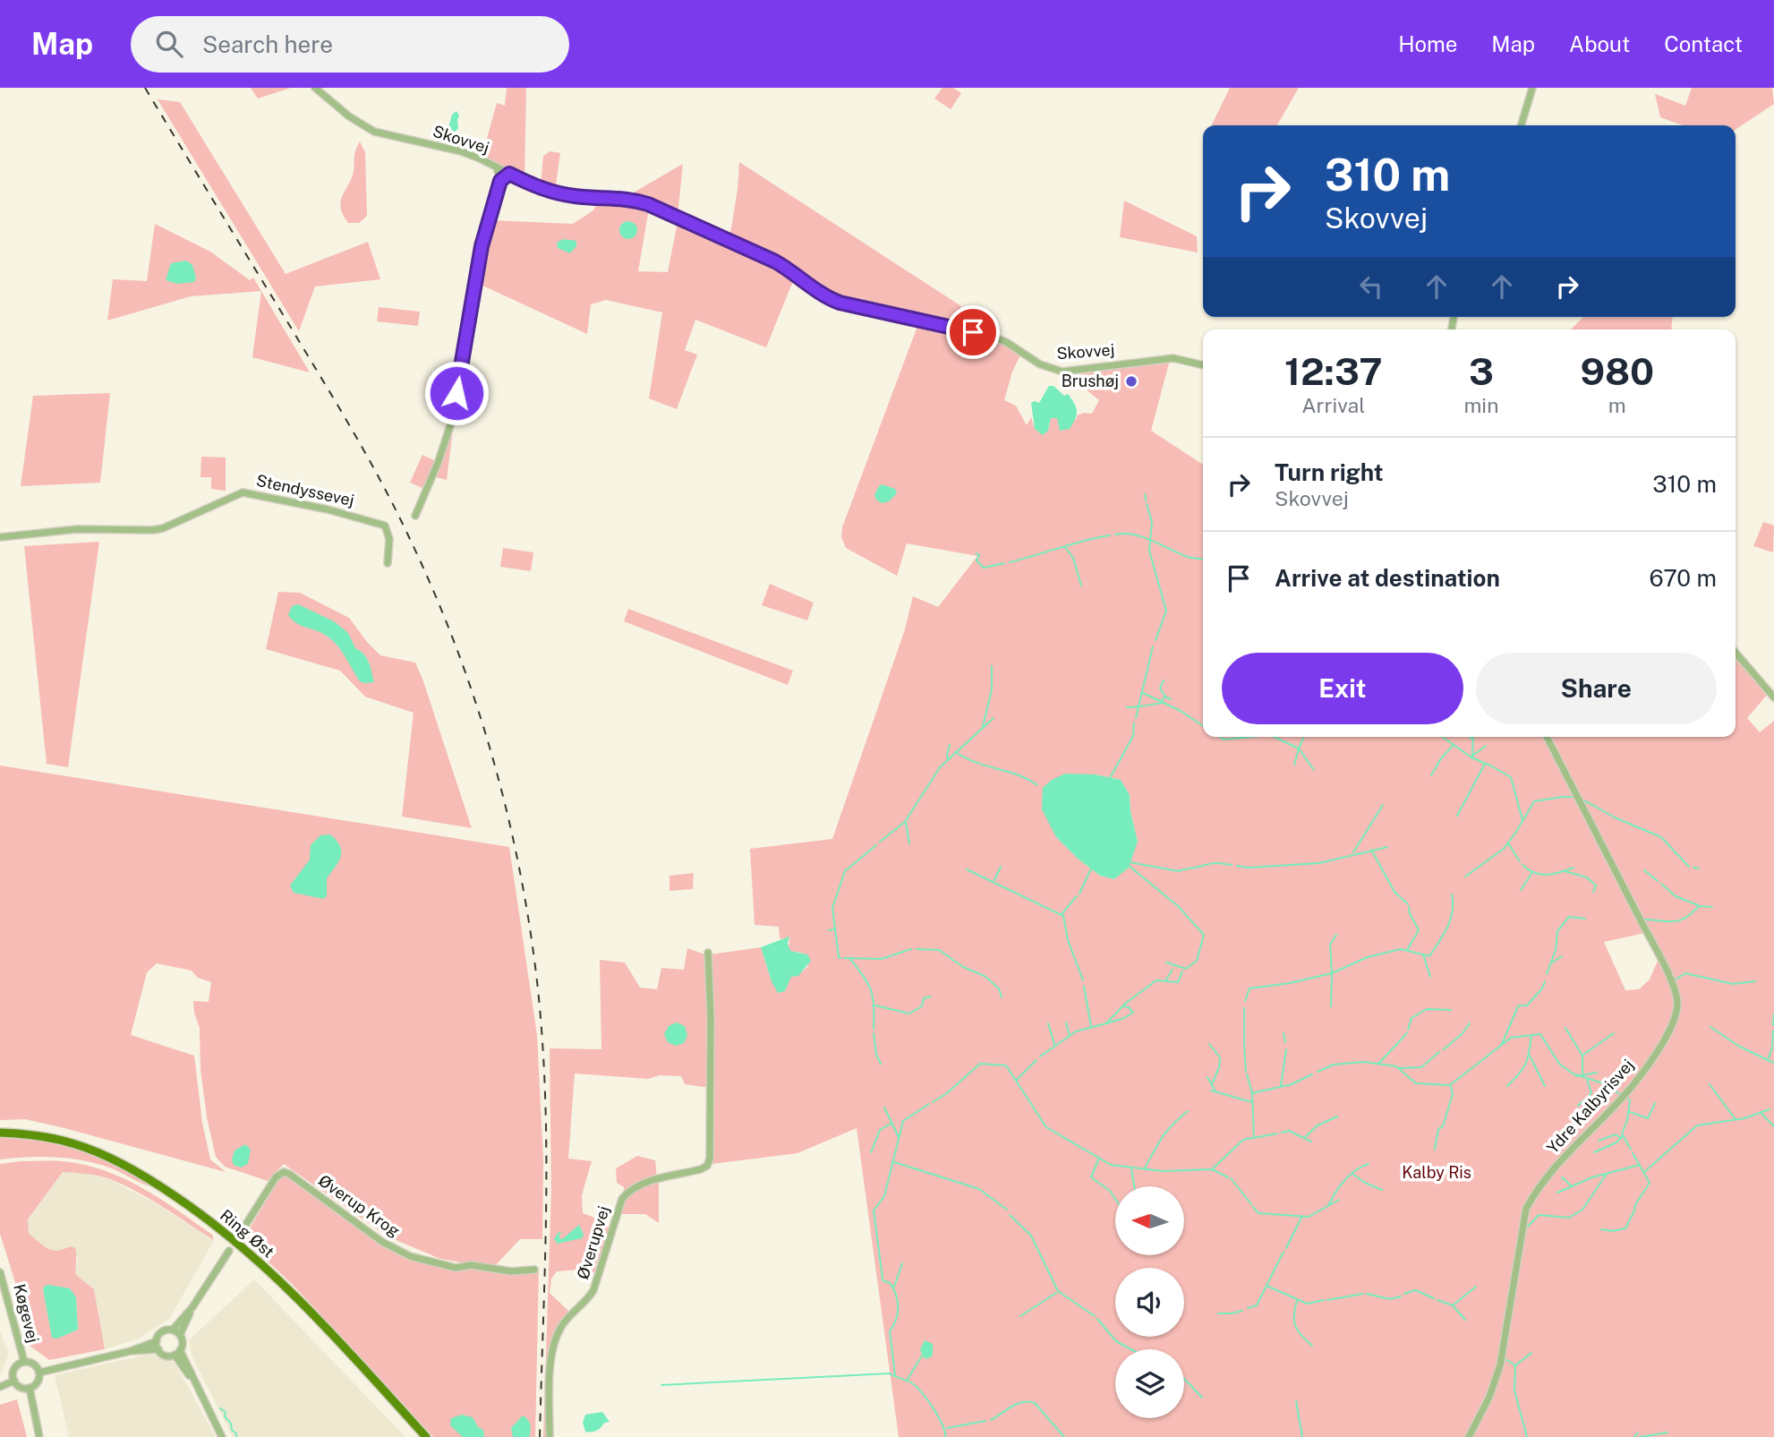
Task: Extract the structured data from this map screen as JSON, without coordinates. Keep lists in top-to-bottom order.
{
  "streets": {
    "main road": ["Ring Øst"],
    "street": [
      "Skovvej",
      "Stendyssevej",
      "Ydre Kalbyrisvej",
      "Øverup Krog",
      "Øverupvej",
      "Køgevej"
    ]
  },
  "parks": ["Kalby Ris"],
  "places": ["Brushøj"],
  "north": "left",
  "page": {
    "header": "Map",
    "search": "Search here",
    "nav": [
      "Home",
      "Map",
      "About",
      "Contact"
    ],
    "turn": ["310 m", "Skovvej"],
    "eta": [
      "12:37",
      "Arrival",
      "3",
      "min",
      "980",
      "m"
    ],
    "list": [
      {
        "name": "Turn right",
        "note": "Skovvej",
        "value": "310 m"
      },
      {
        "name": "Arrive at destination",
        "value": "670 m"
      }
    ],
    "buttons": ["Exit", "Share"]
  }
}
